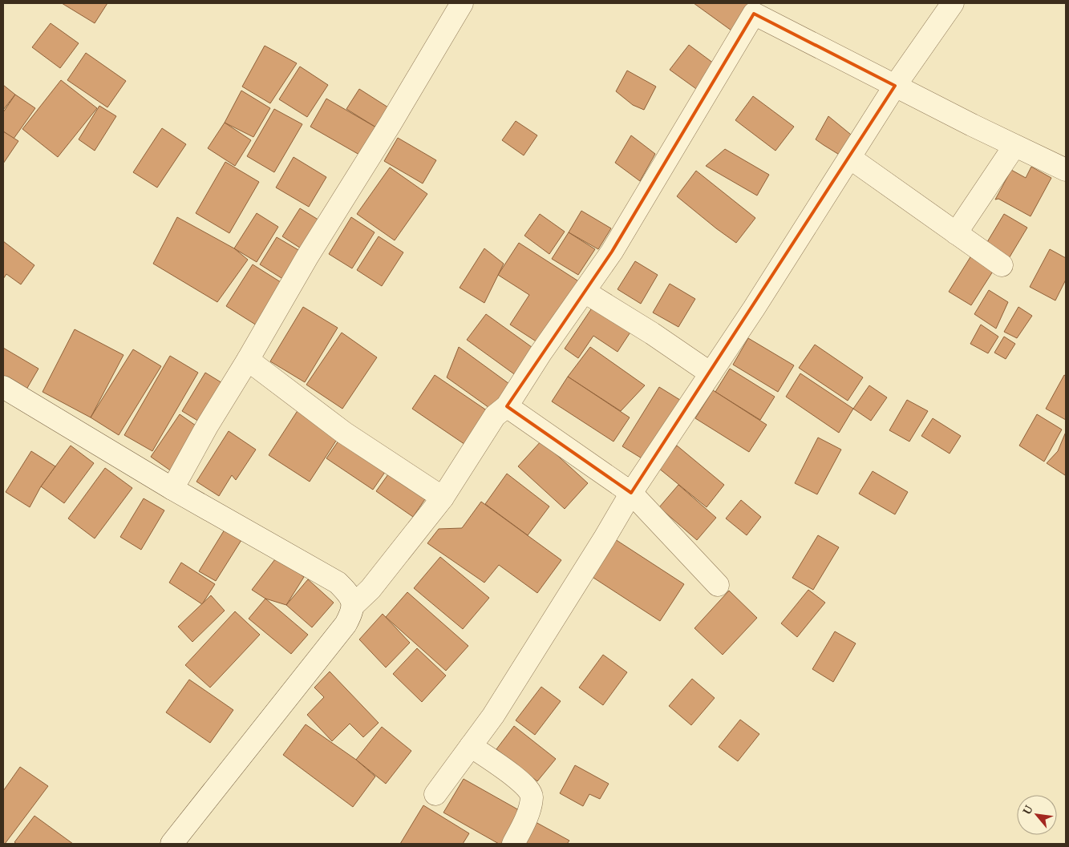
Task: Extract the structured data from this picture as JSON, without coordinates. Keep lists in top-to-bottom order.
{
  "north": "top left"
}
